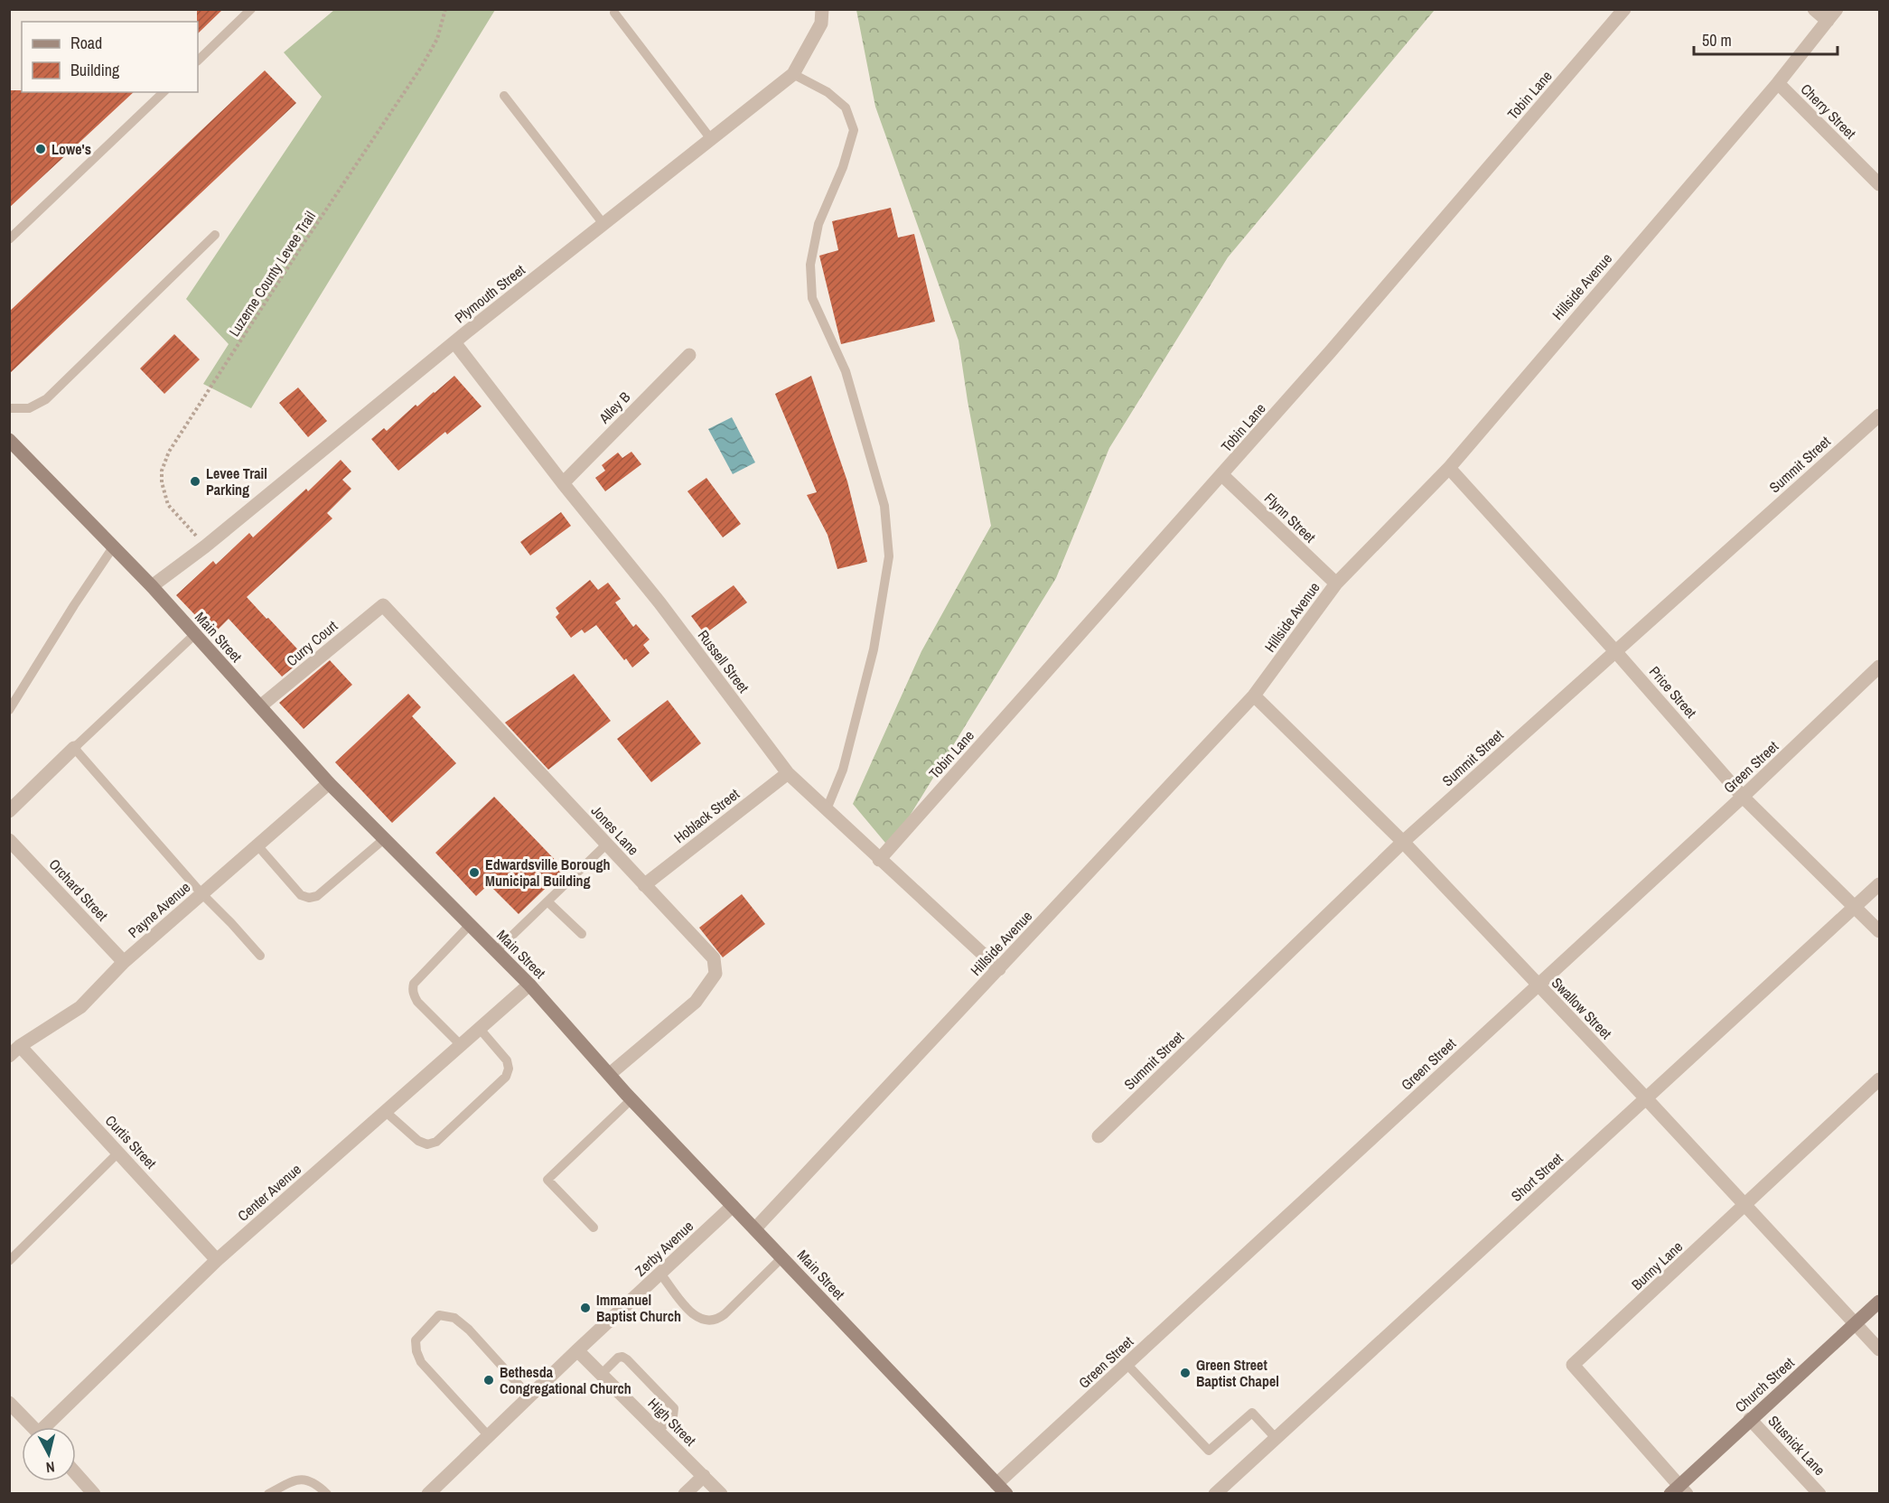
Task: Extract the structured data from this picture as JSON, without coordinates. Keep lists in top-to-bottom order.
{
  "streets": {
    "street": [
      "Tobin Lane",
      "Cherry Street",
      "Hillside Avenue",
      "Plymouth Street",
      "Alley B",
      "Summit Street",
      "Flynn Street",
      "Main Street",
      "Curry Court",
      "Russell Street",
      "Price Street",
      "Green Street",
      "Hoblack Street",
      "Jones Lane",
      "Orchard Street",
      "Payne Avenue",
      "Swallow Street",
      "Curtis Street",
      "Short Street",
      "Center Avenue",
      "Zerby Avenue",
      "Bunny Lane",
      "Church Street",
      "High Street",
      "Stusnick Lane"
    ],
    "path": ["Luzerne County Levee Trail"]
  },
  "crossings": [
    ["Tobin Lane", "Flynn Street"],
    ["Tobin Lane", "Russell Street"],
    ["Cherry Street", "Hillside Avenue"],
    ["Luzerne County Levee Trail", "Plymouth Street"],
    ["Hillside Avenue", "Flynn Street"],
    ["Hillside Avenue", "Main Street"],
    ["Hillside Avenue", "Russell Street"],
    ["Hillside Avenue", "Price Street"],
    ["Hillside Avenue", "Swallow Street"],
    ["Plymouth Street", "Main Street"],
    ["Plymouth Street", "Russell Street"],
    ["Alley B", "Russell Street"],
    ["Summit Street", "Price Street"],
    ["Summit Street", "Swallow Street"],
    ["Main Street", "Curry Court"],
    ["Main Street", "Green Street"],
    ["Main Street", "Jones Lane"],
    ["Main Street", "Payne Avenue"],
    ["Main Street", "Center Avenue"],
    ["Main Street", "Zerby Avenue"],
    ["Curry Court", "Jones Lane"],
    ["Russell Street", "Hoblack Street"],
    ["Price Street", "Green Street"],
    ["Price Street", "Short Street"],
    ["Green Street", "Swallow Street"],
    ["Hoblack Street", "Jones Lane"],
    ["Orchard Street", "Payne Avenue"],
    ["Payne Avenue", "Curtis Street"],
    ["Swallow Street", "Short Street"],
    ["Swallow Street", "Bunny Lane"],
    ["Swallow Street", "Church Street"],
    ["Curtis Street", "Center Avenue"],
    ["Zerby Avenue", "High Street"],
    ["Bunny Lane", "Church Street"],
    ["Church Street", "Stusnick Lane"]
  ],
  "places": [
    "Lowe's",
    "Levee Trail Parking",
    "Edwardsville Borough Municipal Building",
    "Immanuel Baptist Church",
    "Green Street Baptist Chapel",
    "Bethesda Congregational Church"
  ],
  "legend": ["Road", "Building"],
  "scale_bar": "50 m",
  "north": "bottom"
}
